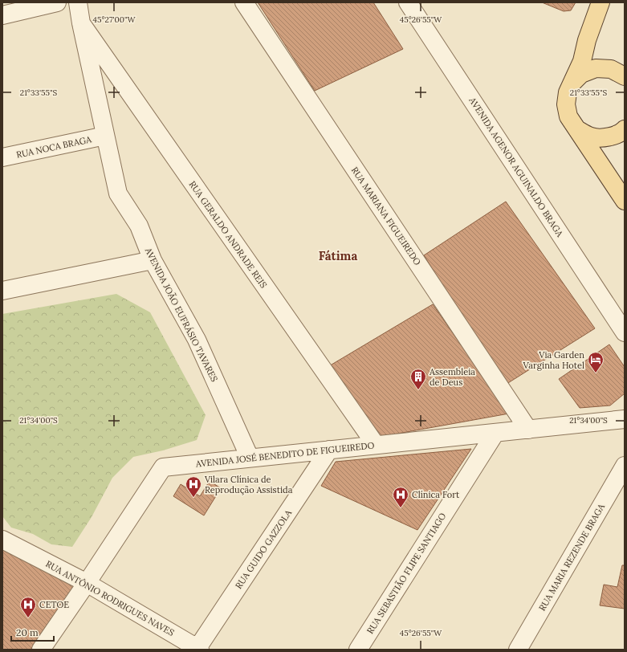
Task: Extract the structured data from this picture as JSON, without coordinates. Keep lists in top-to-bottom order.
{
  "streets": {
    "street": [
      "RUA NOCA BRAGA",
      "AVENIDA AGENOR AGUINALDO BRAGA",
      "RUA MARIANA FIGUEIREDO",
      "RUA GERALDO ANDRADE REIS",
      "AVENIDA JOÃO EUFRÁSIO TAVARES",
      "AVENIDA JOSÉ BENEDITO DE FIGUEIREDO",
      "RUA GUIDO GAZZOLA",
      "RUA MARIA REZENDE BRAGA",
      "RUA SEBASTIÃO FLIPE SANTIAGO",
      "RUA ANTÔNIO RODRIGUES NAVES"
    ]
  },
  "crossings": [
    ["RUA NOCA BRAGA", "AVENIDA JOÃO EUFRÁSIO TAVARES"],
    ["RUA MARIANA FIGUEIREDO", "AVENIDA JOSÉ BENEDITO DE FIGUEIREDO"],
    ["RUA GERALDO ANDRADE REIS", "AVENIDA JOÃO EUFRÁSIO TAVARES"],
    ["RUA GERALDO ANDRADE REIS", "AVENIDA JOSÉ BENEDITO DE FIGUEIREDO"],
    ["AVENIDA JOÃO EUFRÁSIO TAVARES", "AVENIDA JOSÉ BENEDITO DE FIGUEIREDO"],
    ["AVENIDA JOSÉ BENEDITO DE FIGUEIREDO", "RUA GUIDO GAZZOLA"],
    ["AVENIDA JOSÉ BENEDITO DE FIGUEIREDO", "RUA SEBASTIÃO FLIPE SANTIAGO"],
    ["AVENIDA JOSÉ BENEDITO DE FIGUEIREDO", "RUA ANTÔNIO RODRIGUES NAVES"],
    ["RUA GUIDO GAZZOLA", "RUA ANTÔNIO RODRIGUES NAVES"]
  ],
  "districts": ["Fátima"],
  "places": {
    "hotel": ["Via Garden Varginha Hotel"],
    "building": ["Assembleia de Deus"],
    "hospital": ["Vilara Clínica de Reprodução Assistida", "Clínica Fort", "CETOE"]
  },
  "scale_bar": "20 m",
  "coordinates": [
    "45°27'00\"W",
    "45°26'55\"W",
    "21°33'55\"S",
    "21°34'00\"S"
  ]
}
